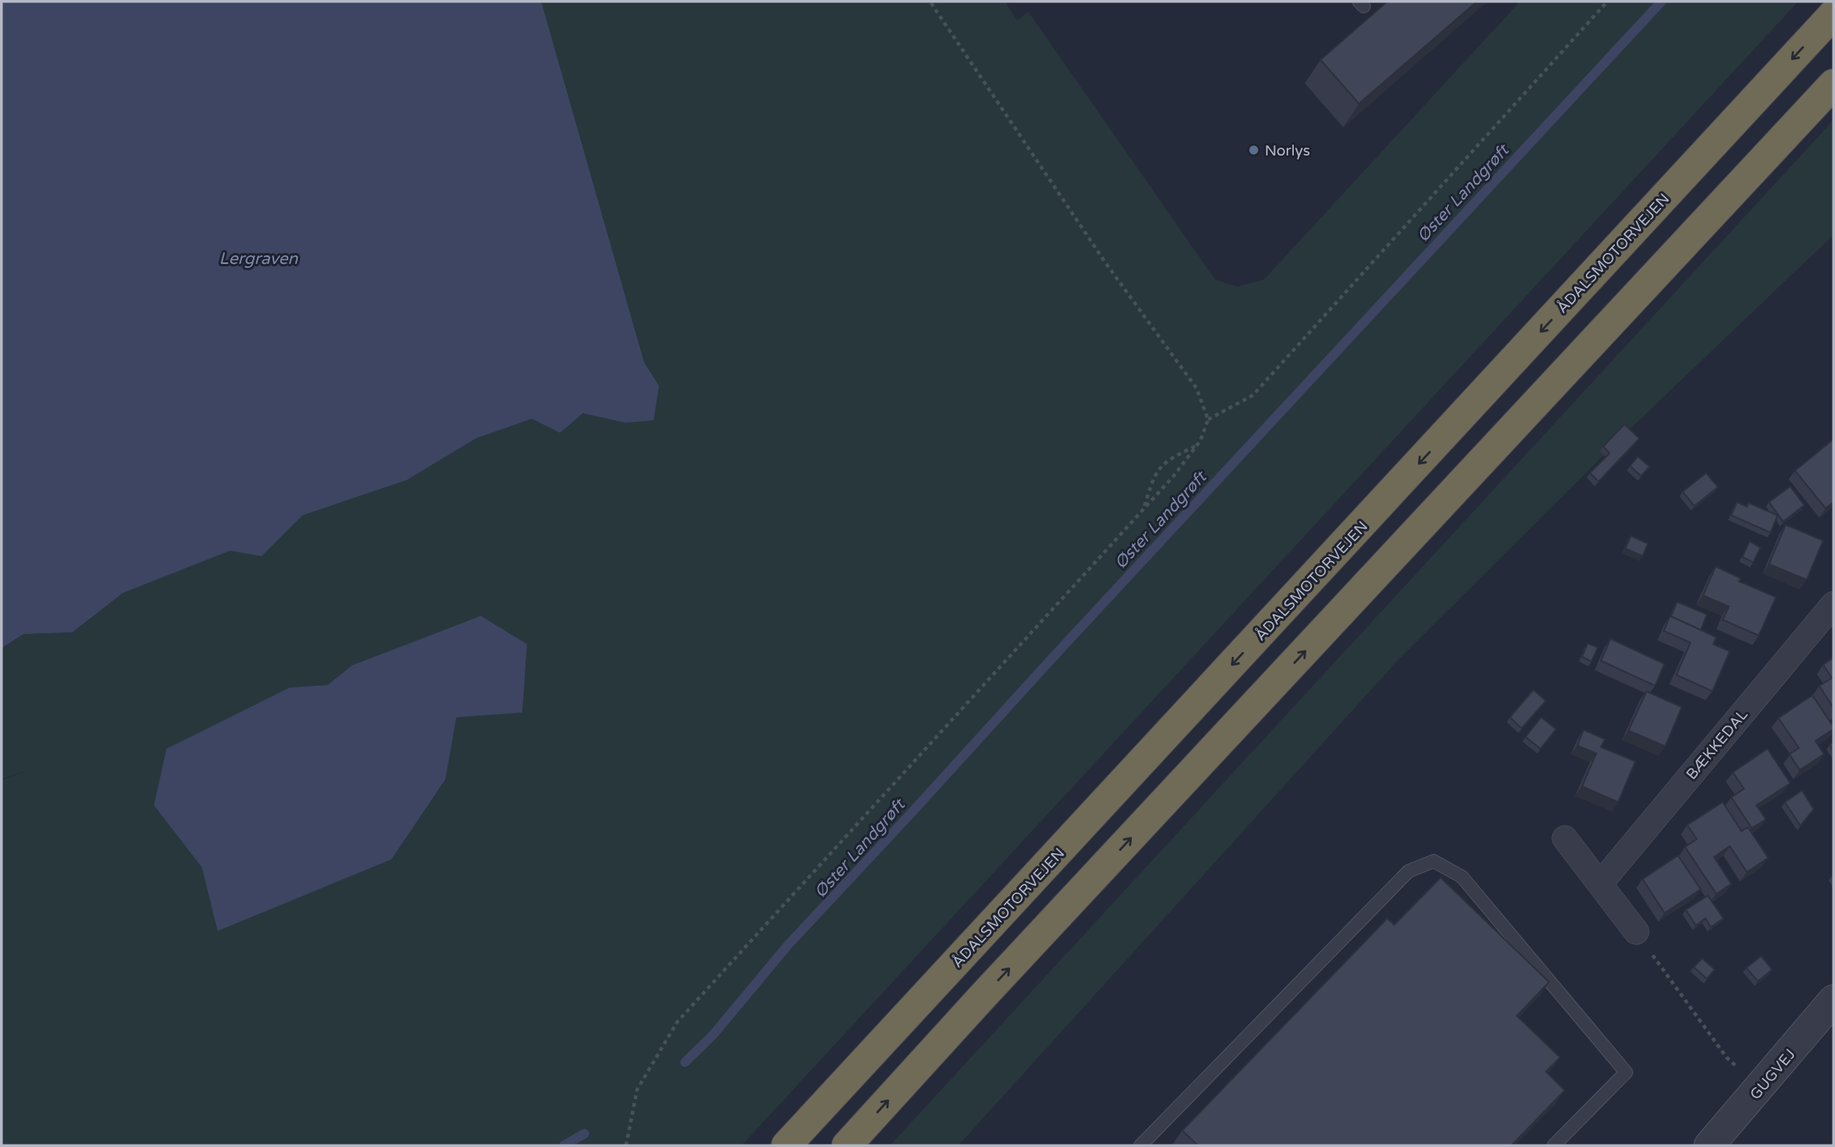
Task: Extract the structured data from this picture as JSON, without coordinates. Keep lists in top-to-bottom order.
{
  "streets": {
    "highway": ["ÅDALSMOTORVEJEN"],
    "street": ["BÆKKEDAL", "GUGVEJ"]
  },
  "water": ["Øster Landgrøft", "Lergraven"],
  "places": ["Norlys"]
}
